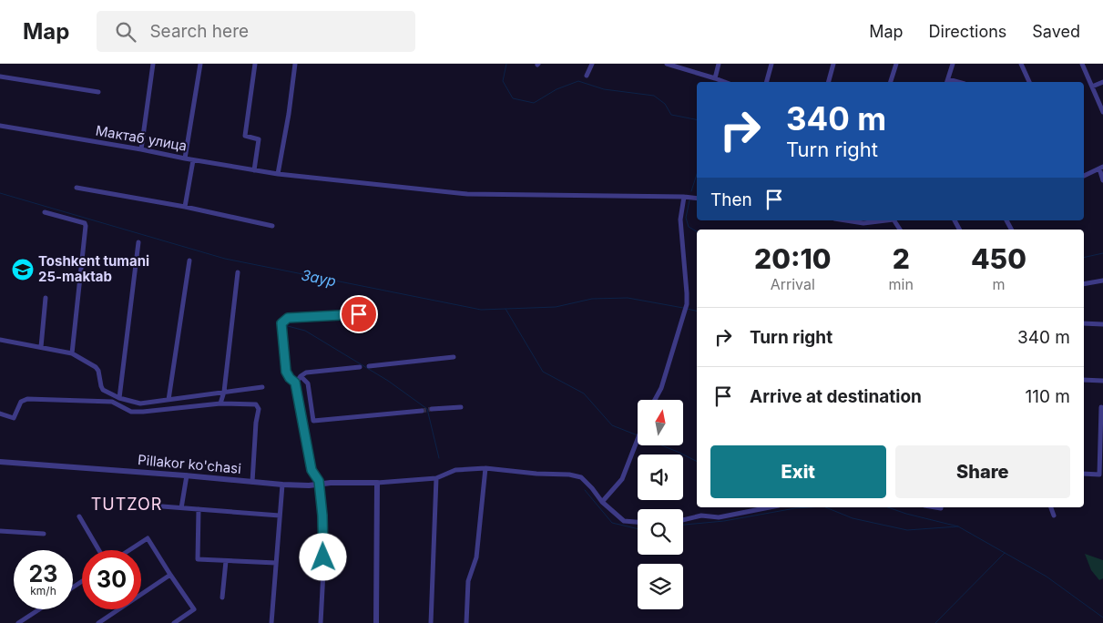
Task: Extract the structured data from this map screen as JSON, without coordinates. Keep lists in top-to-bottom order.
{
  "streets": {
    "street": ["Мактаб улица", "Pillakor ko'chasi"]
  },
  "districts": ["TUTZOR"],
  "water": ["Заур"],
  "places": {
    "school or university": ["Toshkent tumani 25-maktab"]
  },
  "north": "top",
  "page": {
    "header": "Map",
    "search": "Search here",
    "nav": ["Map", "Directions", "Saved"],
    "turn": ["340 m", "Turn right"],
    "then": "Then",
    "eta": [
      "20:10",
      "Arrival",
      "2",
      "min",
      "450",
      "m"
    ],
    "list": [
      {
        "name": "Turn right",
        "value": "340 m"
      },
      {
        "name": "Arrive at destination",
        "value": "110 m"
      }
    ],
    "buttons": ["Exit", "Share"],
    "speed": "23 km/h",
    "limit": "30"
  }
}
